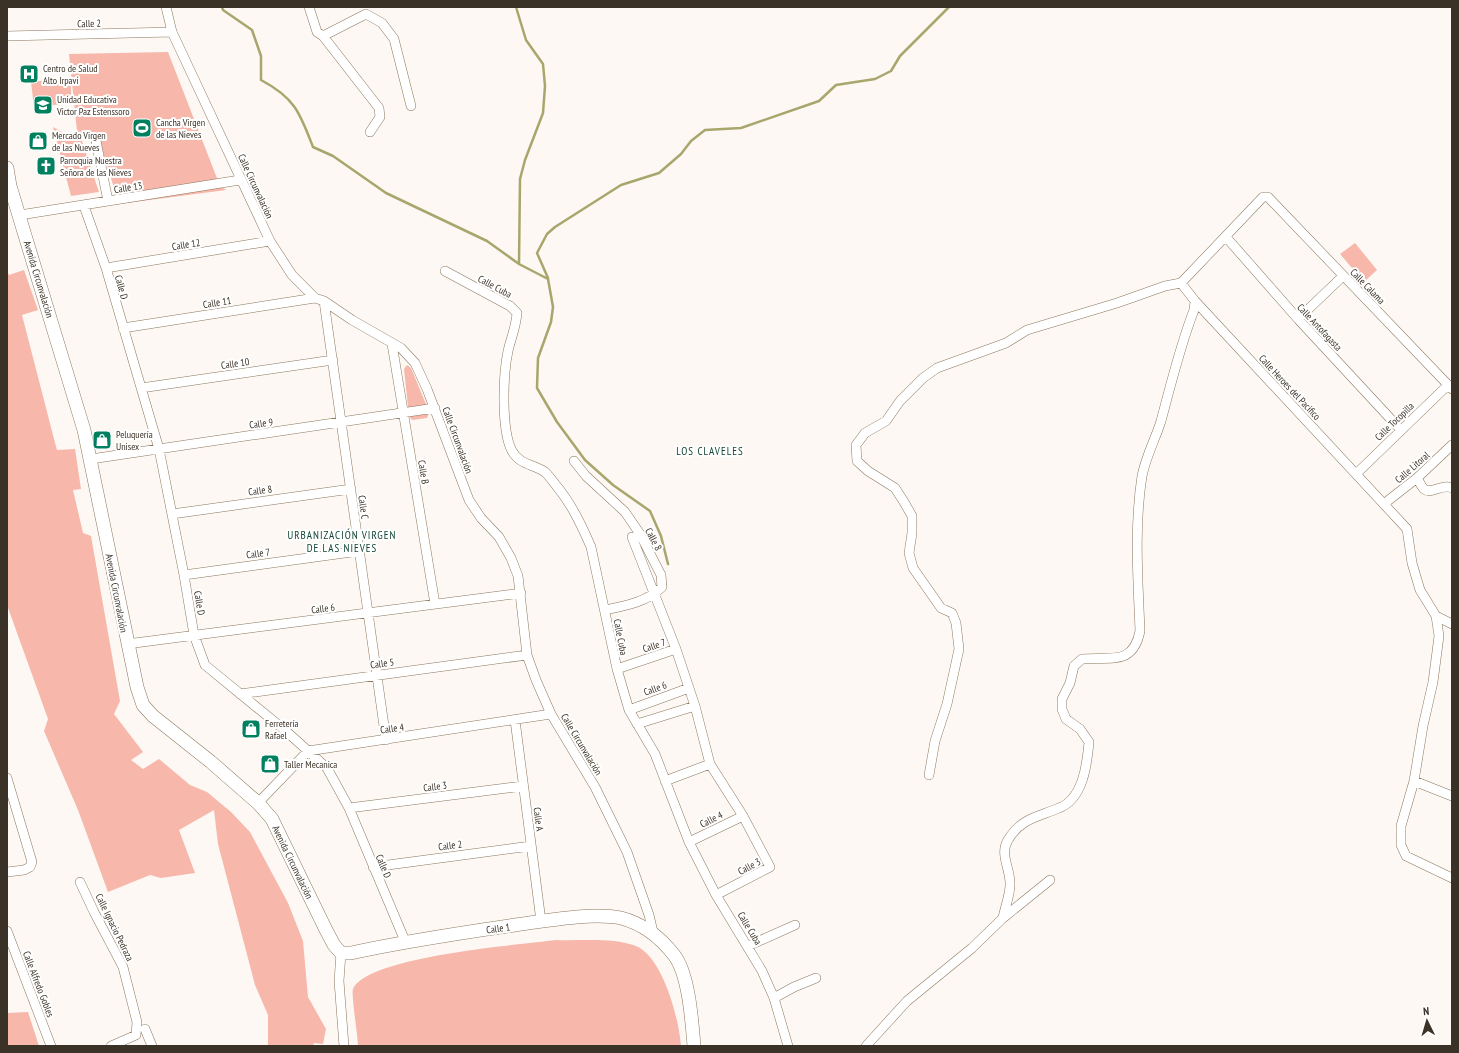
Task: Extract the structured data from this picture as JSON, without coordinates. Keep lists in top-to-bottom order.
{
  "streets": {
    "street": [
      "Calle 2",
      "Calle Circunvalación",
      "Calle 13",
      "Calle 12",
      "Avenida Circunvalación",
      "Calle Cuba",
      "Calle Calama",
      "Calle D",
      "Calle 11",
      "Calle Antofagasta",
      "Calle 10",
      "Calle Heroes del Pacifico",
      "Calle Tocopilla",
      "Calle 9",
      "Calle Litoral",
      "Calle B",
      "Calle 8",
      "Calle C",
      "Calle 7",
      "Calle 6",
      "Calle 5",
      "Calle 4",
      "Calle 3",
      "Calle A",
      "Calle Ignacio Pedraza",
      "Calle 1",
      "Calle Alfredo Gobles"
    ]
  },
  "crossings": [
    ["Calle 2", "Calle Circunvalación"],
    ["Calle 2", "Calle D"],
    ["Calle 2", "Calle A"],
    ["Calle Circunvalación", "Calle 13"],
    ["Calle Circunvalación", "Calle 12"],
    ["Calle Circunvalación", "Calle 11"],
    ["Calle Circunvalación", "Calle 9"],
    ["Calle Circunvalación", "Calle B"],
    ["Calle Circunvalación", "Calle C"],
    ["Calle Circunvalación", "Calle 6"],
    ["Calle Circunvalación", "Calle 5"],
    ["Calle Circunvalación", "Calle 4"],
    ["Calle Circunvalación", "Calle 1"],
    ["Calle 13", "Avenida Circunvalación"],
    ["Calle 13", "Calle D"],
    ["Calle 12", "Calle D"],
    ["Avenida Circunvalación", "Calle 9"],
    ["Avenida Circunvalación", "Calle 6"],
    ["Avenida Circunvalación", "Calle 1"],
    ["Calle Cuba", "Calle 7"],
    ["Calle Cuba", "Calle 6"],
    ["Calle Cuba", "Calle 4"],
    ["Calle Cuba", "Calle 3"],
    ["Calle Calama", "Calle Antofagasta"],
    ["Calle Calama", "Calle Tocopilla"],
    ["Calle D", "Calle 11"],
    ["Calle D", "Calle 10"],
    ["Calle D", "Calle 9"],
    ["Calle D", "Calle 8"],
    ["Calle D", "Calle 7"],
    ["Calle D", "Calle 6"],
    ["Calle D", "Calle 5"],
    ["Calle D", "Calle 4"],
    ["Calle D", "Calle 3"],
    ["Calle D", "Calle 1"],
    ["Calle Antofagasta", "Calle Tocopilla"],
    ["Calle 10", "Calle C"],
    ["Calle Heroes del Pacifico", "Calle Tocopilla"],
    ["Calle Heroes del Pacifico", "Calle Litoral"],
    ["Calle 9", "Calle B"],
    ["Calle 9", "Calle C"],
    ["Calle B", "Calle 6"],
    ["Calle 8", "Calle C"],
    ["Calle C", "Calle 7"],
    ["Calle C", "Calle 6"],
    ["Calle C", "Calle 5"],
    ["Calle C", "Calle 4"],
    ["Calle 4", "Calle 3"],
    ["Calle 4", "Calle A"],
    ["Calle 3", "Calle A"],
    ["Calle A", "Calle 1"]
  ],
  "districts": ["LOS CLAVELES", "URBANIZACIÓN VIRGEN DE LAS NIEVES"],
  "places": {
    "hospital": ["Centro de Salud Alto Irpavi"],
    "school or university": ["Unidad Educativa Víctor Paz Estenssoro"],
    "sports": ["Cancha Virgen de las Nieves"],
    "shop": [
      "Mercado Virgen de las Nueves",
      "Peluquería Unisex",
      "Ferretería Rafael",
      "Taller Mecanica"
    ],
    "church": ["Parroquia Nuestra Señora de las Nieves"]
  },
  "north": "top"
}
